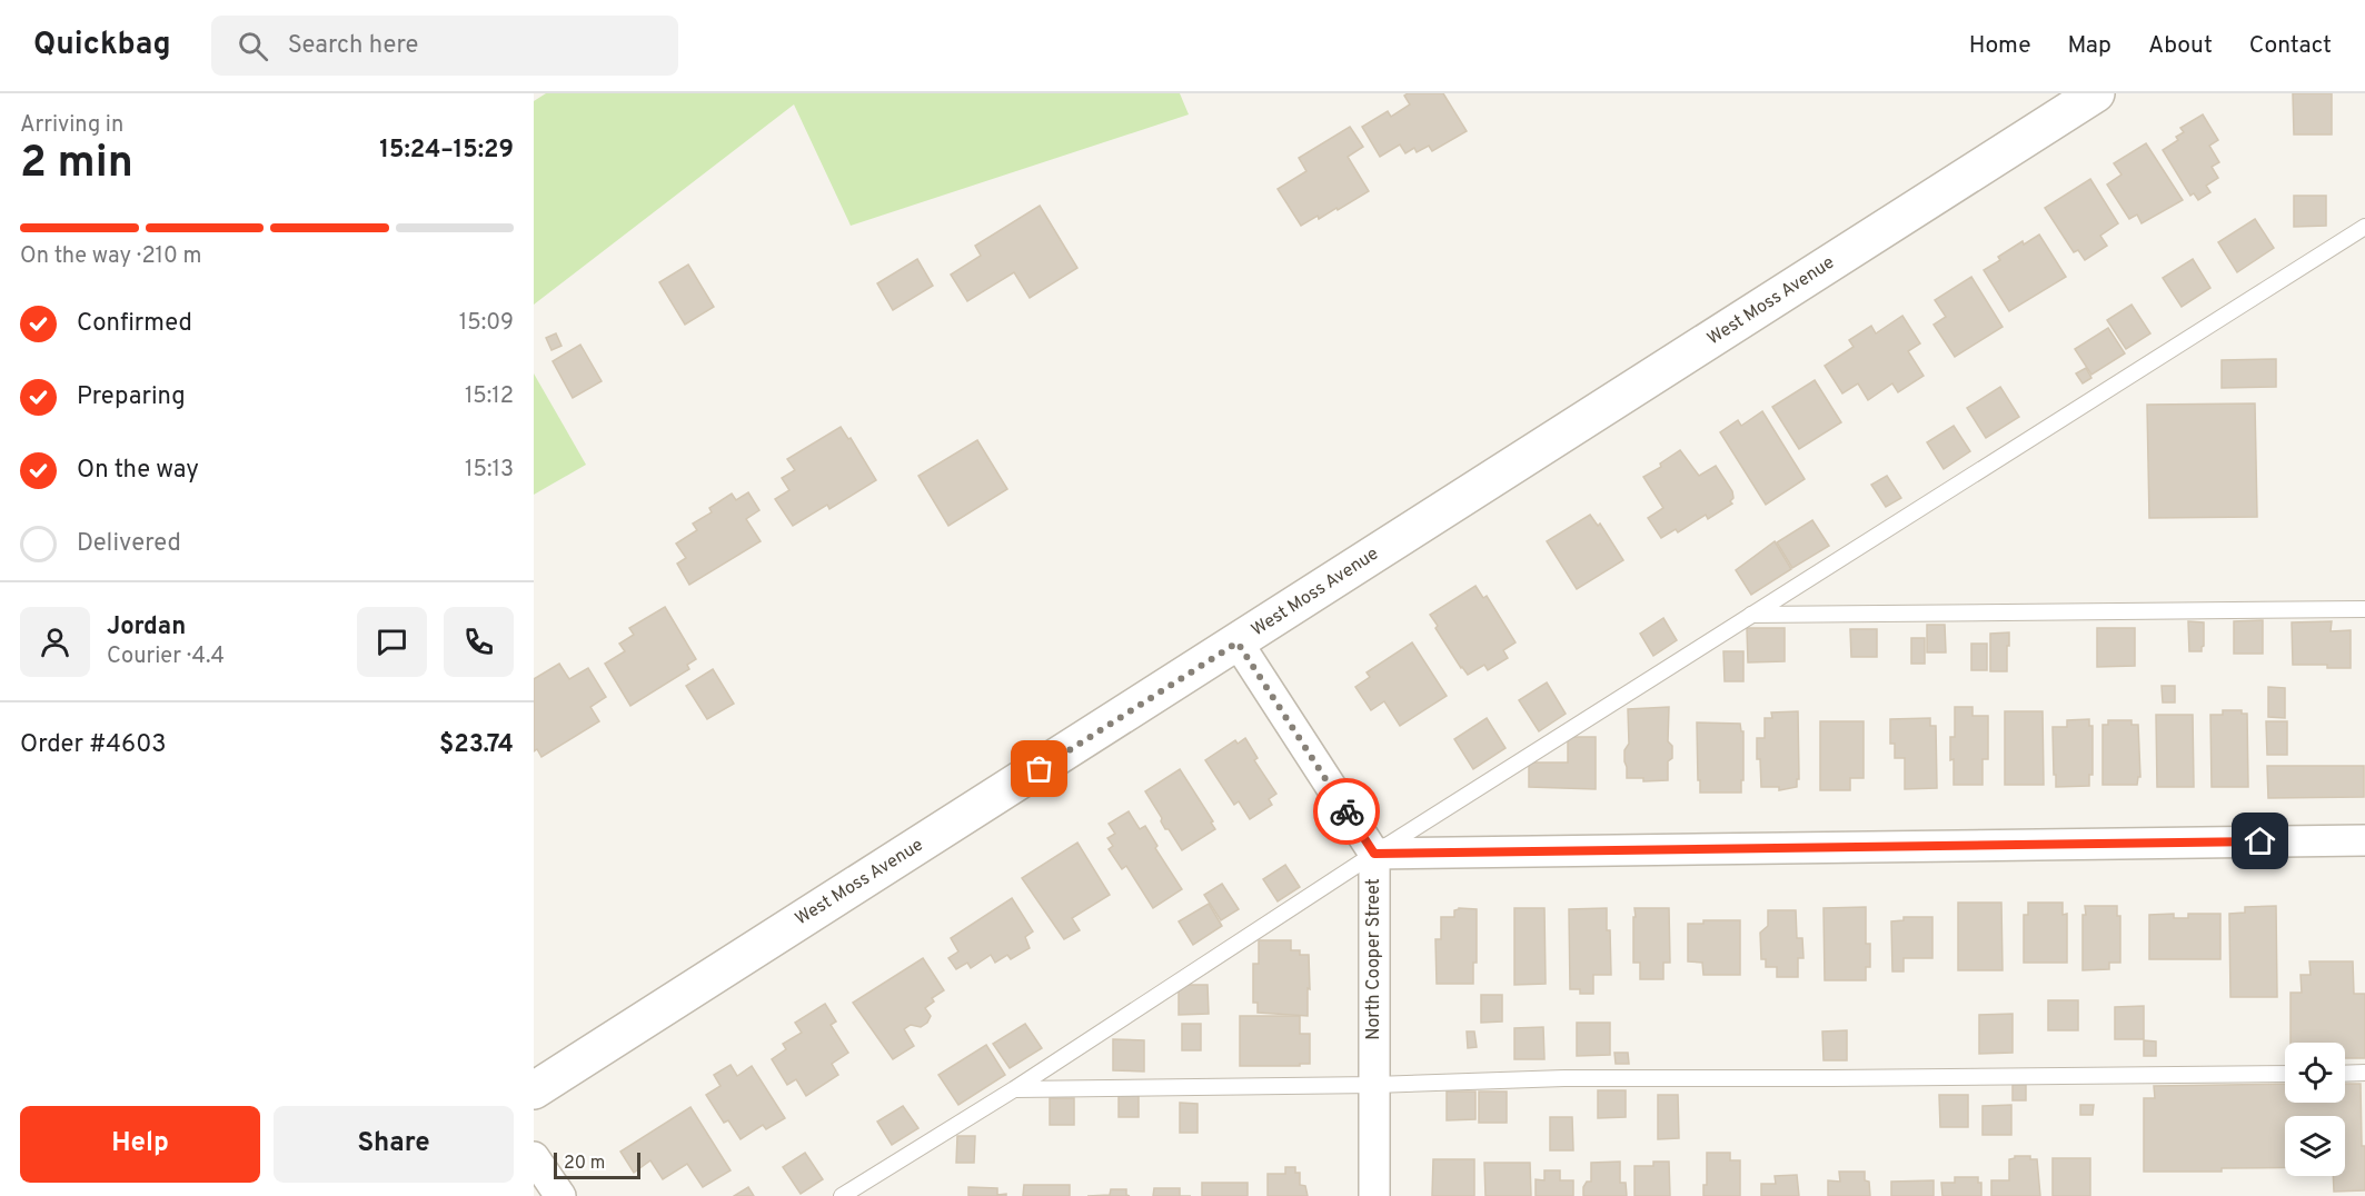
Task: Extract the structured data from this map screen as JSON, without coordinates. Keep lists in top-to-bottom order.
{
  "streets": {
    "street": ["West Moss Avenue", "North Cooper Street"]
  },
  "crossings": [
    ["West Moss Avenue", "North Cooper Street"]
  ],
  "scale_bar": "20 m",
  "page": {
    "header": "Quickbag",
    "search": "Search here",
    "nav": [
      "Home",
      "Map",
      "About",
      "Contact"
    ],
    "heading": ["2 min", "Arriving in", "15:24–15:29"],
    "panel": [
      "Jordan",
      "Courier · 4.4",
      "Order #4603",
      "$23.74"
    ],
    "bar": "On the way · 210 m",
    "list": [
      ["Confirmed", "15:09"],
      ["Preparing", "15:12"],
      ["On the way", "15:13"],
      "Delivered"
    ],
    "buttons": ["Help", "Share"],
    "scale": "20 m"
  }
}
